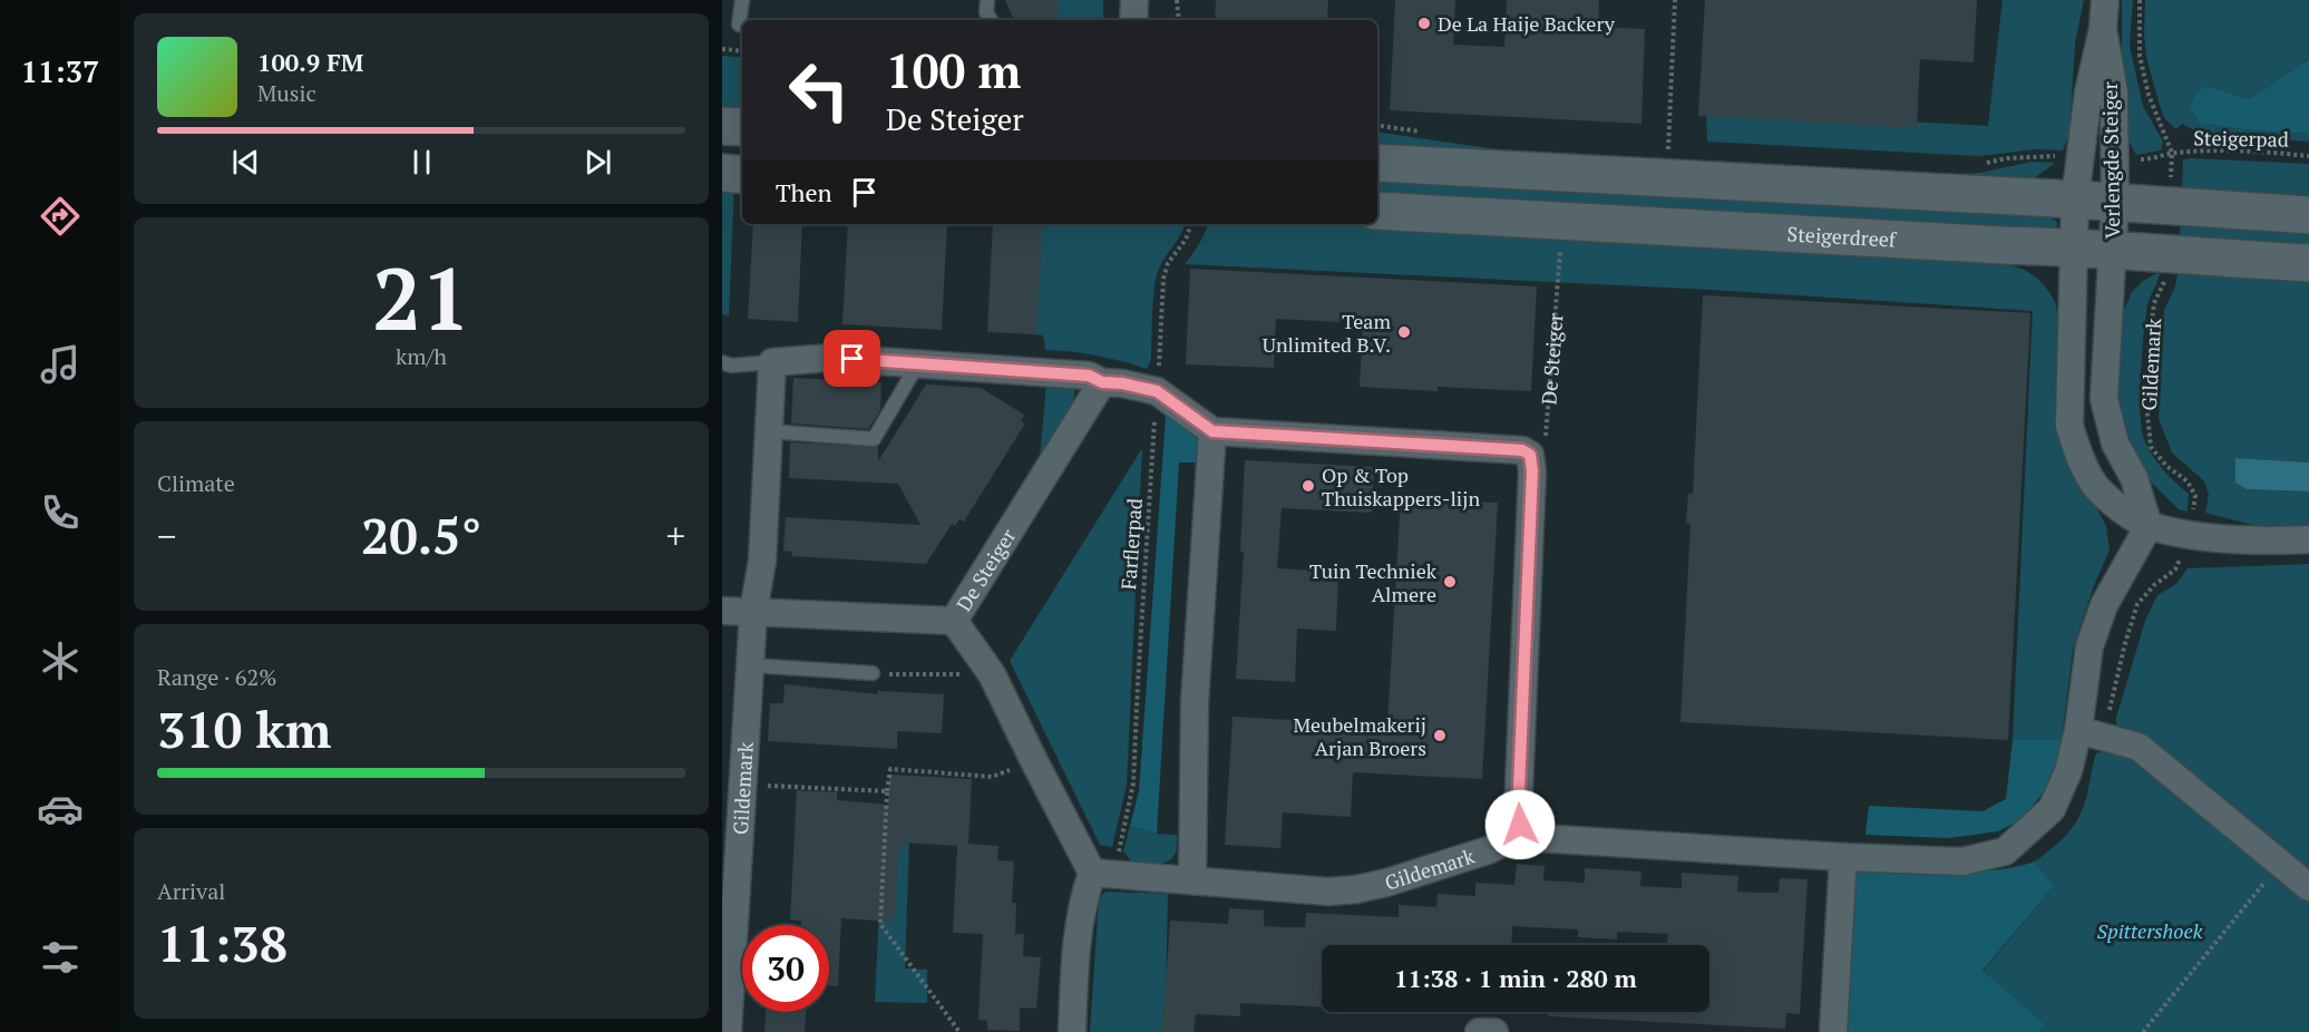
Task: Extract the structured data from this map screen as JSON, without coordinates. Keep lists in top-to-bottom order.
{
  "streets": {
    "main road": ["Steigerdreef"],
    "street": ["Verlengde Steiger", "De Steiger", "Gildemark"],
    "path": ["Steigerpad", "Farflerpad"]
  },
  "crossings": [
    ["Steigerpad", "Verlengde Steiger"],
    ["Verlengde Steiger", "Steigerdreef"],
    ["Verlengde Steiger", "Gildemark"],
    ["Steigerdreef", "Gildemark"],
    ["De Steiger", "Gildemark"],
    ["Gildemark", "Farflerpad"]
  ],
  "parks": ["Spittershoek"],
  "places": [
    "De La Haije Backery",
    "Team Unlimited B.V.",
    "Op & Top Thuiskappers-lijn",
    "Tuin Techniek Almere",
    "Meubelmakerij Arjan Broers"
  ],
  "page": {
    "tabs": "11:37",
    "turn": ["100 m", "De Steiger"],
    "song": ["100.9 FM", "Music"],
    "then": "Then",
    "tile": [
      ["21", "km/h"],
      "Climate",
      ["Range · 62%", "310 km"],
      ["Arrival", "11:38"]
    ],
    "heat": ["−", "20.5°", "+"],
    "limit": "30",
    "trip": "11:38 · 1 min · 280 m"
  }
}
